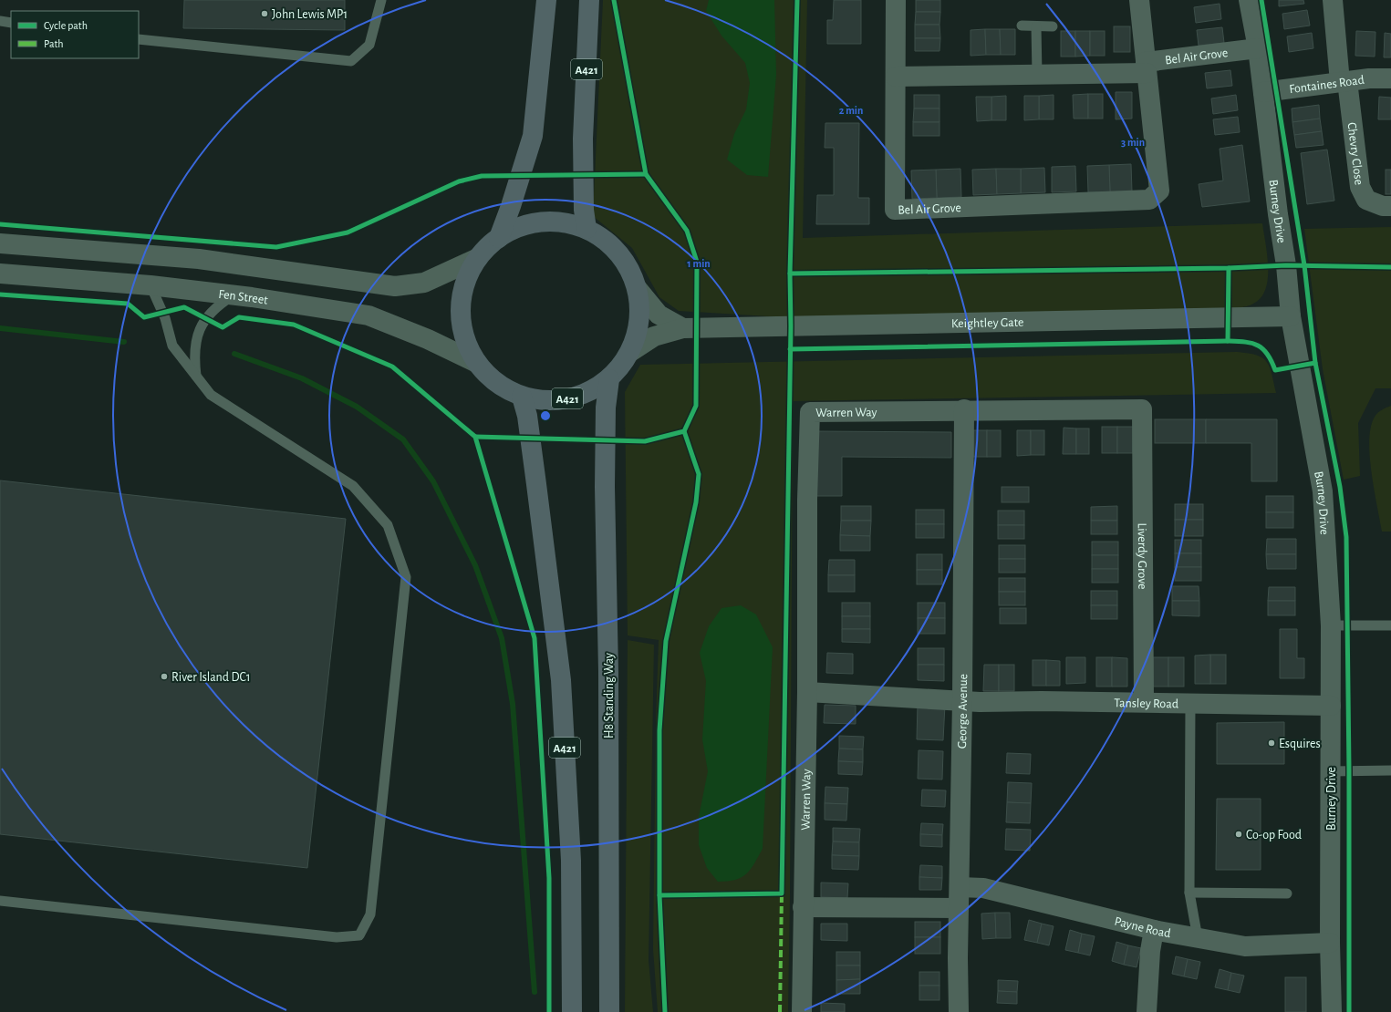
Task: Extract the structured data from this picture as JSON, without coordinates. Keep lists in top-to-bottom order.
{
  "streets": {
    "highway": ["A421", "H8 Standing Way"],
    "street": [
      "Bel Air Grove",
      "Fontaines Road",
      "Chevry Close",
      "Burney Drive",
      "Fen Street",
      "Keightley Gate",
      "Warren Way",
      "Liverdy Grove",
      "Tansley Road",
      "George Avenue",
      "Payne Road"
    ]
  },
  "crossings": [
    ["Bel Air Grove", "Burney Drive"],
    ["A421", "Fen Street"],
    ["A421", "Keightley Gate"],
    ["A421", "H8 Standing Way"],
    ["Fontaines Road", "Chevry Close"],
    ["Fontaines Road", "Burney Drive"],
    ["Burney Drive", "Keightley Gate"],
    ["Burney Drive", "Tansley Road"],
    ["Burney Drive", "Payne Road"],
    ["Warren Way", "Liverdy Grove"],
    ["Warren Way", "George Avenue"],
    ["Liverdy Grove", "Tansley Road"],
    ["Tansley Road", "George Avenue"],
    ["George Avenue", "Payne Road"]
  ],
  "places": [
    "John Lewis MP1",
    "River Island DC1",
    "Esquires",
    "Co-op Food"
  ],
  "legend": ["Cycle path", "Path"],
  "rings": ["2 min", "3 min", "1 min"]
}
